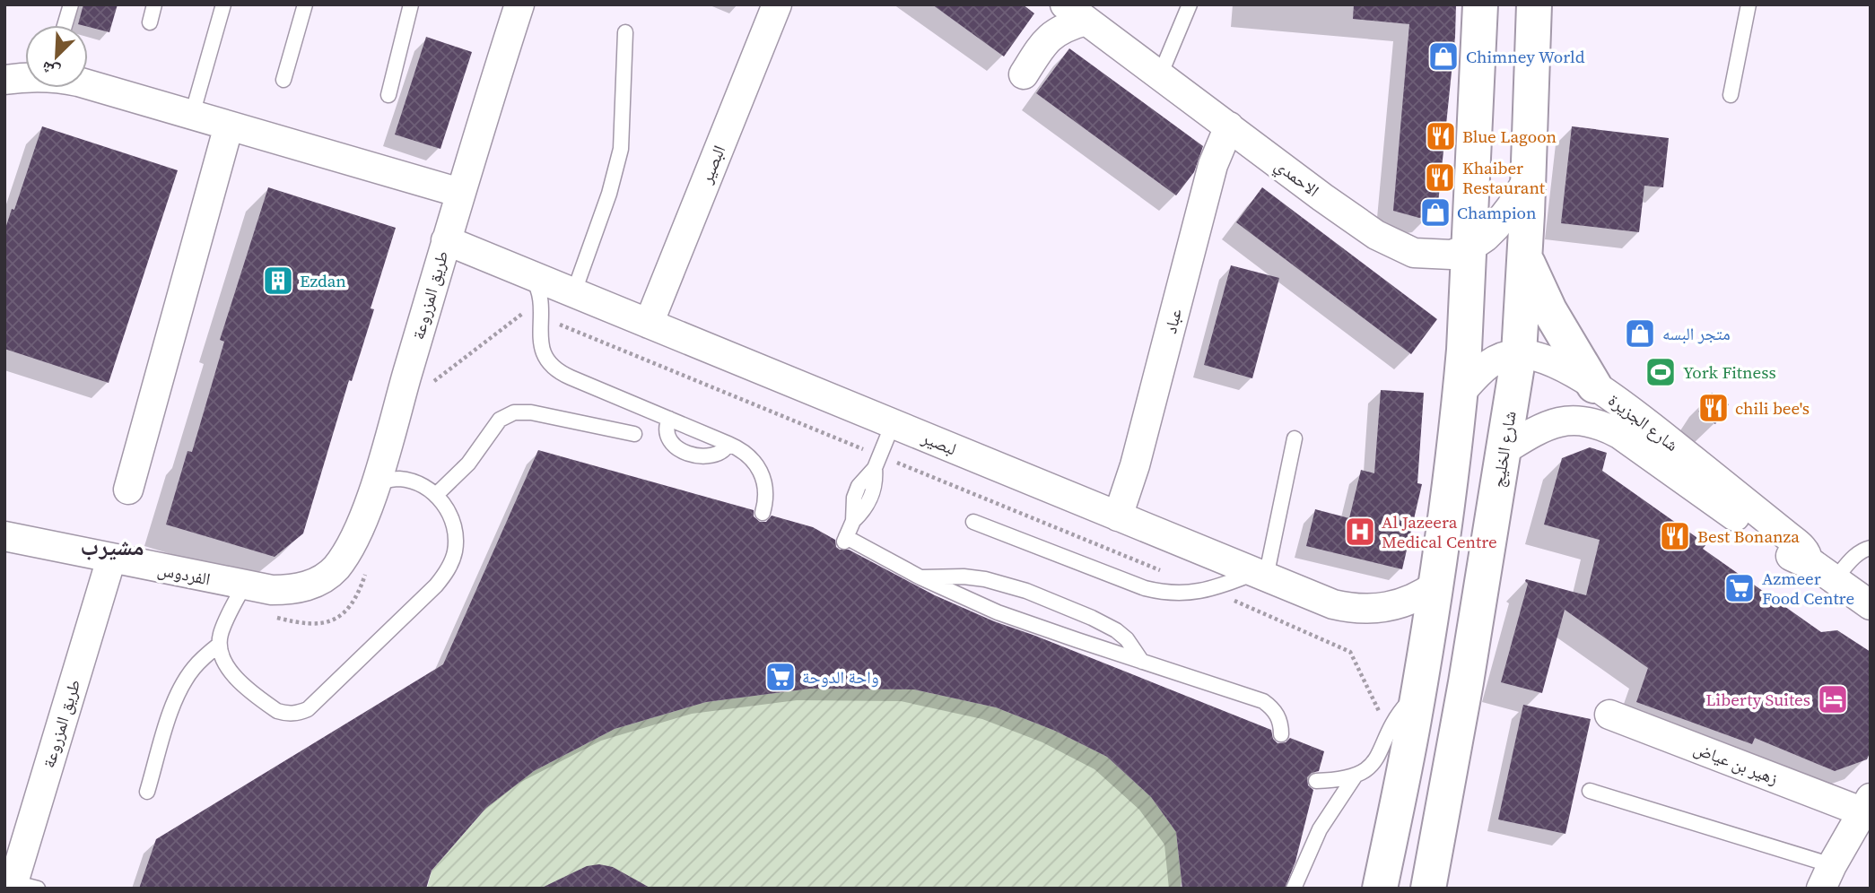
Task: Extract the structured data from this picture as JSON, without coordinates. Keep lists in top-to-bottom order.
{
  "streets": {
    "main road": ["شارع الخليج"],
    "street": [
      "البصير",
      "الاحمدي",
      "طريق المزروعة",
      "عباد",
      "شارع الجزيرة",
      "لبصير",
      "الفردوس",
      "زهير بن عياض"
    ]
  },
  "crossings": [
    ["البصير", "لبصير"],
    ["الاحمدي", "عباد"],
    ["الاحمدي", "شارع الخليج"],
    ["طريق المزروعة", "لبصير"],
    ["طريق المزروعة", "الفردوس"],
    ["عباد", "لبصير"],
    ["شارع الجزيرة", "شارع الخليج"]
  ],
  "districts": ["مشيرب"],
  "places": {
    "shop": ["Chimney World", "Champion", "متجر البسه"],
    "restaurant": [
      "Blue Lagoon",
      "Khaiber Restaurant",
      "chili bee's",
      "Best Bonanza"
    ],
    "building": ["Ezdan"],
    "sports": ["York Fitness"],
    "hospital": ["Al Jazeera Medical Centre"],
    "supermarket": ["Azmeer Food Centre", "واحة الدوحة"],
    "hotel": ["Liberty Suites"]
  },
  "north": "bottom left"
}
